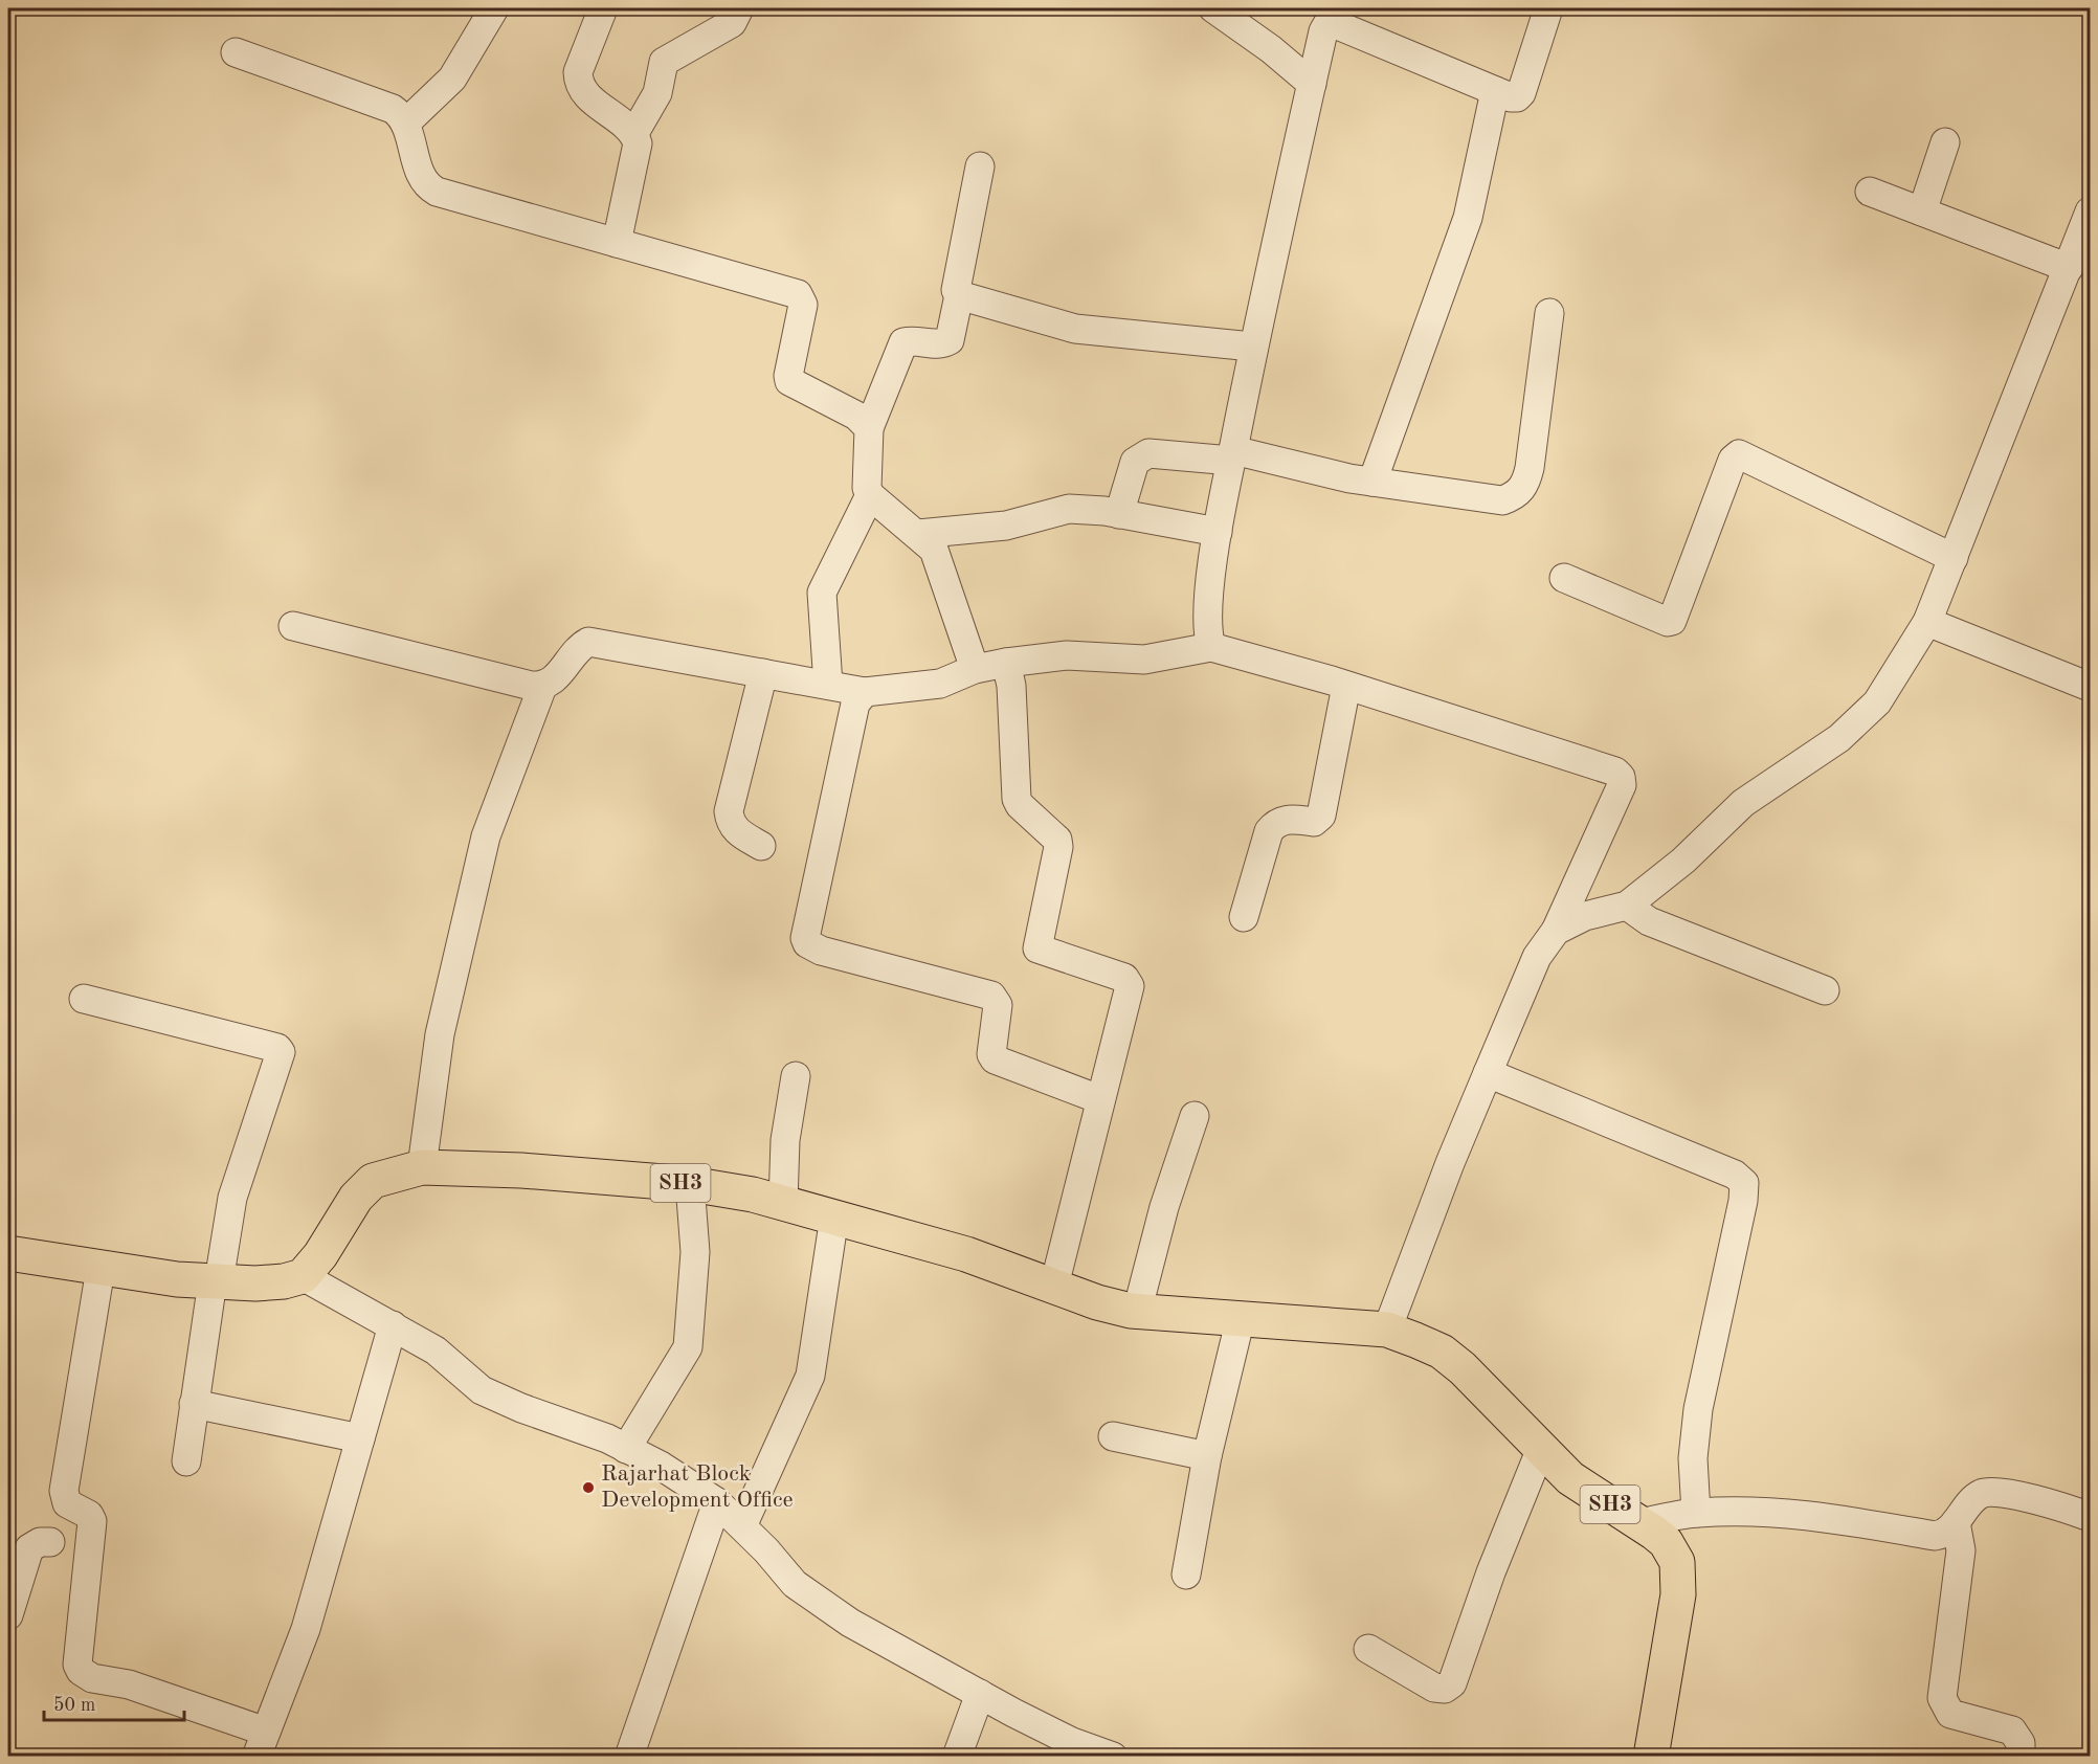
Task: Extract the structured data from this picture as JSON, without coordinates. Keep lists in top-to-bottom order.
{
  "streets": {
    "main road": ["SH3"]
  },
  "places": ["Rajarhat Block Development Office"],
  "scale_bar": "50 m"
}
